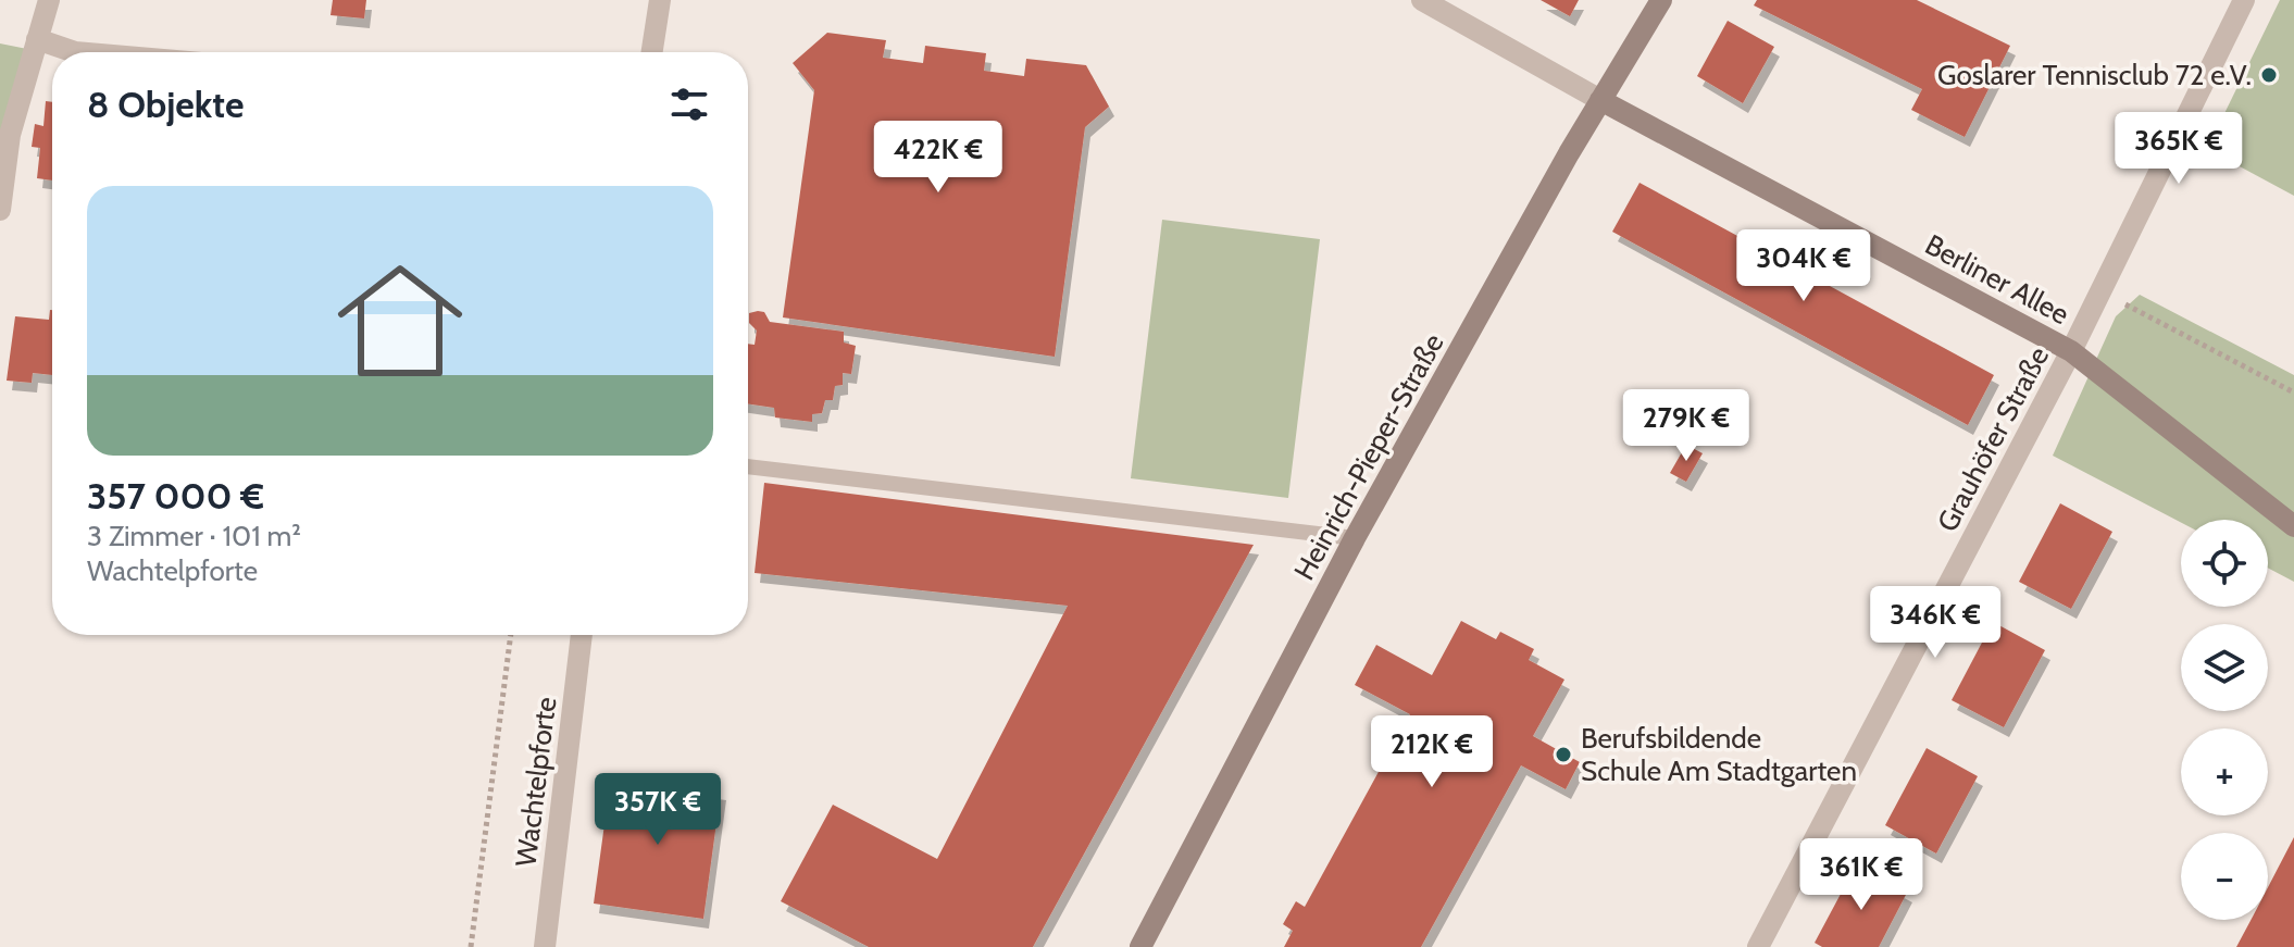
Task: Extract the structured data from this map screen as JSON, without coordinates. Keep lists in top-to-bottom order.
{
  "streets": {
    "street": [
      "Berliner Allee",
      "Grauhöfer Straße",
      "Heinrich-Pieper-Straße",
      "Wachtelpforte"
    ]
  },
  "crossings": [
    ["Berliner Allee", "Grauhöfer Straße"],
    ["Berliner Allee", "Heinrich-Pieper-Straße"]
  ],
  "places": ["Goslarer Tennisclub 72 e.V.", "Berufsbildende Schule Am Stadtgarten"],
  "page": {
    "heading": "8 Objekte",
    "price": [
      "365K €",
      "422K €",
      "304K €",
      "279K €",
      "346K €",
      "212K €",
      "357K €",
      "361K €"
    ],
    "list": [
      {
        "name": "357 000 €",
        "note": "3 Zimmer · 101 m² · Wachtelpforte"
      }
    ],
    "map_buttons": ["+", "−"]
  }
}
